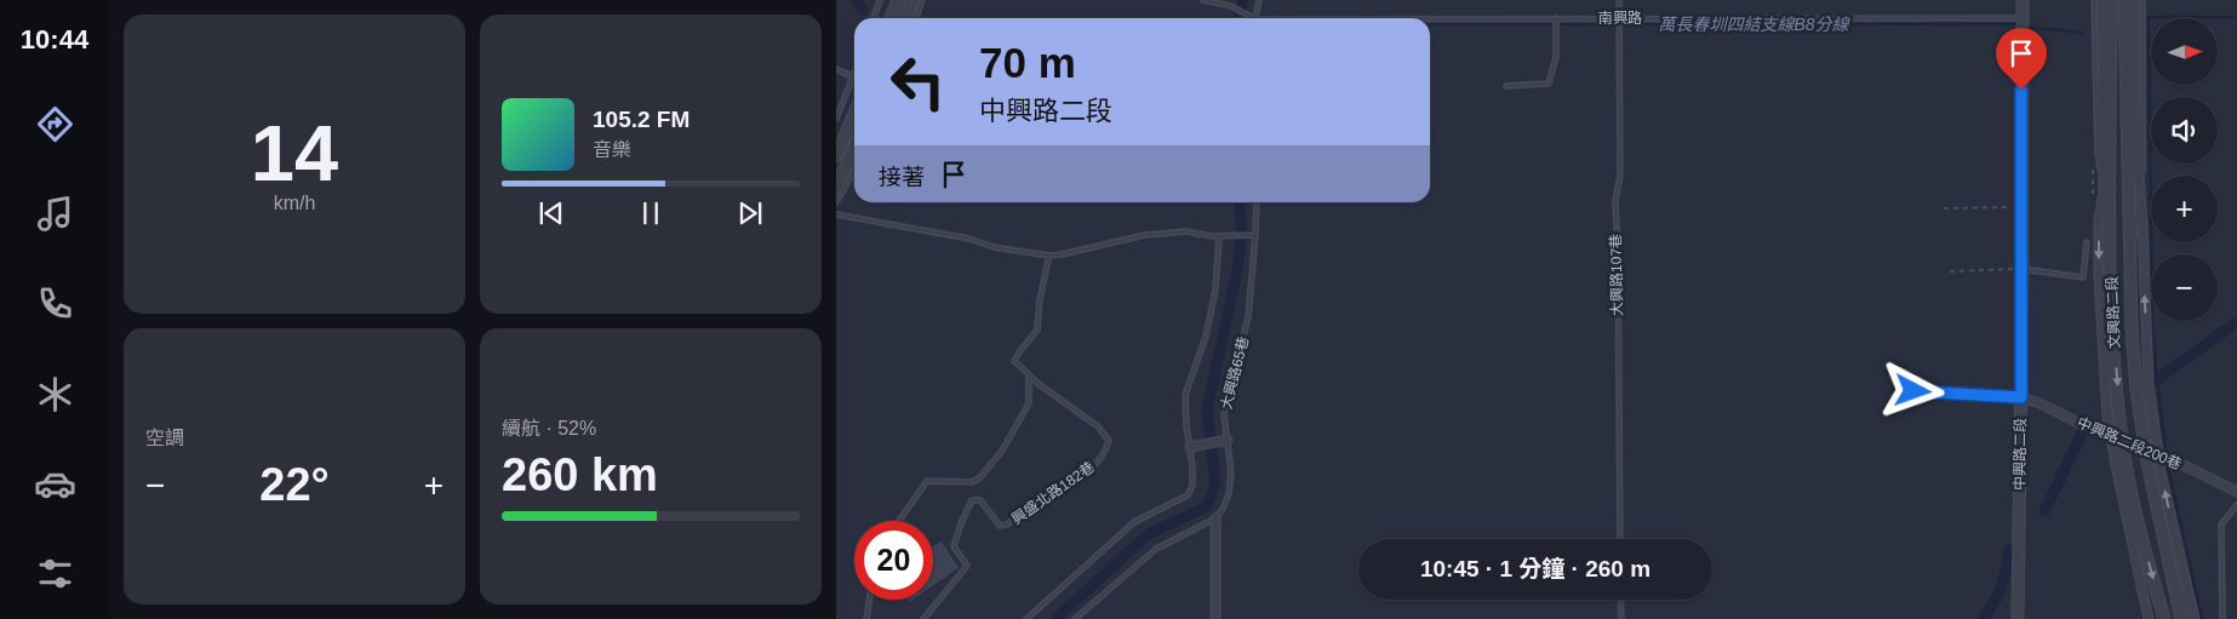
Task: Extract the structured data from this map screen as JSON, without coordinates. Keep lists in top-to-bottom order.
{
  "streets": {
    "street": [
      "文興路二段",
      "大興路65巷",
      "中興路二段200巷",
      "中興路二段"
    ],
    "lane": ["南興路", "大興路107巷", "興盛北路182巷"]
  },
  "crossings": [
    ["南興路", "大興路107巷"],
    ["南興路", "中興路二段"],
    ["文興路二段", "中興路二段200巷"],
    ["中興路二段200巷", "中興路二段"]
  ],
  "water": ["萬長春圳四結支線B8分線"],
  "north": "right",
  "page": {
    "tabs": "10:44",
    "tile": [
      ["14", "km/h"],
      "空調",
      ["續航 · 52%", "260 km"]
    ],
    "map_buttons": ["+", "−"],
    "turn": ["70 m", "中興路二段"],
    "song": ["105.2 FM", "音樂"],
    "then": "接著",
    "heat": ["−", "22°", "+"],
    "limit": "20",
    "trip": "10:45 · 1 分鐘 · 260 m"
  }
}
